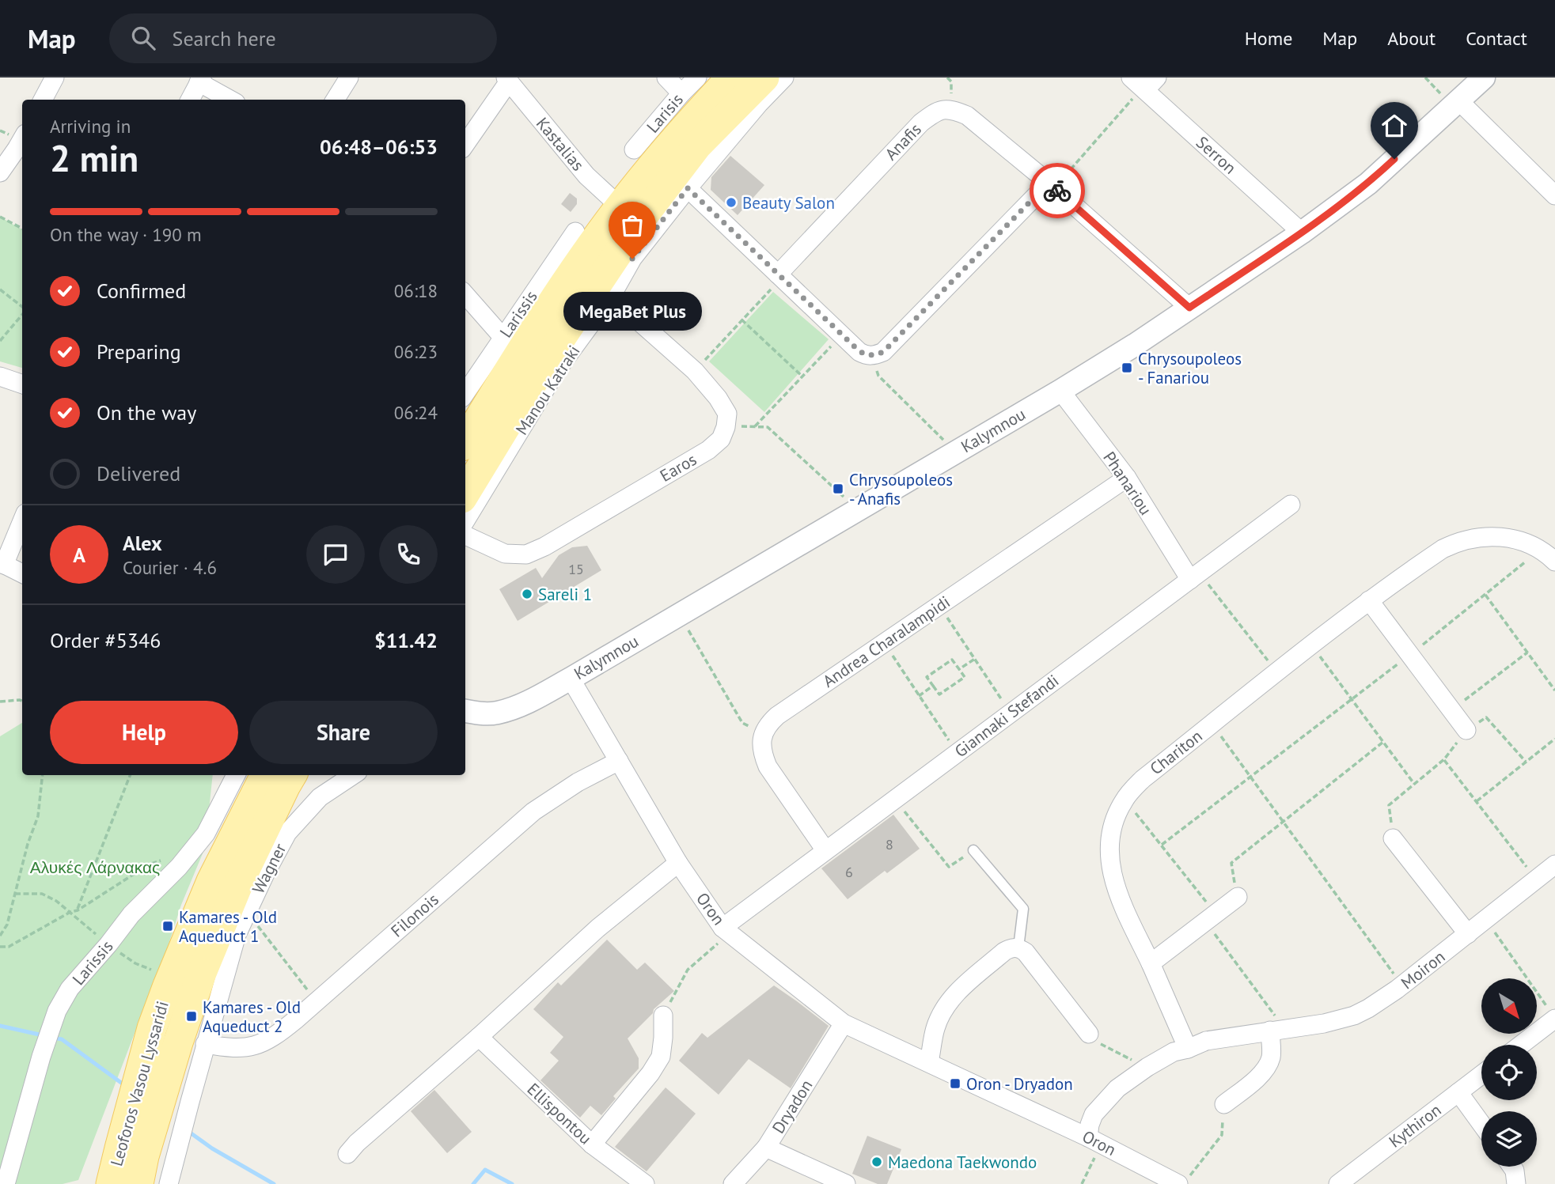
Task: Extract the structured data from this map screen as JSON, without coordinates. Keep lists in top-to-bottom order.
{
  "streets": {
    "main road": ["Leoforos Vasou Lyssaridi"],
    "street": [
      "Larisis",
      "Anafis",
      "Kastalias",
      "Serron",
      "Larissis",
      "Manou Katraki",
      "Kalymnou",
      "Earos",
      "Phanariou",
      "Andrea Charalampidi",
      "Giannaki Stefandi",
      "Chariton",
      "Wagner",
      "Oron",
      "Filonois",
      "Moiron",
      "Dryadon",
      "Ellispontou",
      "Kythiron"
    ]
  },
  "crossings": [
    ["Anafis", "Kalymnou"],
    ["Serron", "Kalymnou"],
    ["Kalymnou", "Phanariou"],
    ["Kalymnou", "Oron"],
    ["Phanariou", "Andrea Charalampidi"],
    ["Phanariou", "Giannaki Stefandi"],
    ["Giannaki Stefandi", "Oron"],
    ["Chariton", "Moiron"],
    ["Wagner", "Filonois"],
    ["Wagner", "Leoforos Vasou Lyssaridi"],
    ["Oron", "Filonois"],
    ["Oron", "Moiron"],
    ["Oron", "Dryadon"],
    ["Filonois", "Leoforos Vasou Lyssaridi"]
  ],
  "parks": ["Αλυκές Λάρνακας"],
  "places": {
    "other": [
      "Beauty Salon",
      "MegaBet Plus",
      "Sareli 1",
      "Maedona Taekwondo"
    ],
    "transit": [
      "Chrysoupoleos - Fanariou",
      "Chrysoupoleos - Anafis",
      "Kamares - Old Aqueduct 1",
      "Kamares - Old Aqueduct 2",
      "Oron - Dryadon"
    ]
  },
  "house_numbers": ["15", "8", "6"],
  "north": "bottom right",
  "page": {
    "header": "Map",
    "search": "Search here",
    "nav": [
      "Home",
      "Map",
      "About",
      "Contact"
    ],
    "heading": ["2 min", "Arriving in", "06:48–06:53"],
    "panel": [
      "Alex",
      "Courier · 4.6",
      "Order #5346",
      "$11.42"
    ],
    "bar": "On the way · 190 m",
    "list": [
      ["Confirmed", "06:18"],
      ["Preparing", "06:23"],
      ["On the way", "06:24"],
      "Delivered"
    ],
    "bubble": "MegaBet Plus",
    "round": "A",
    "buttons": ["Help", "Share"]
  }
}
